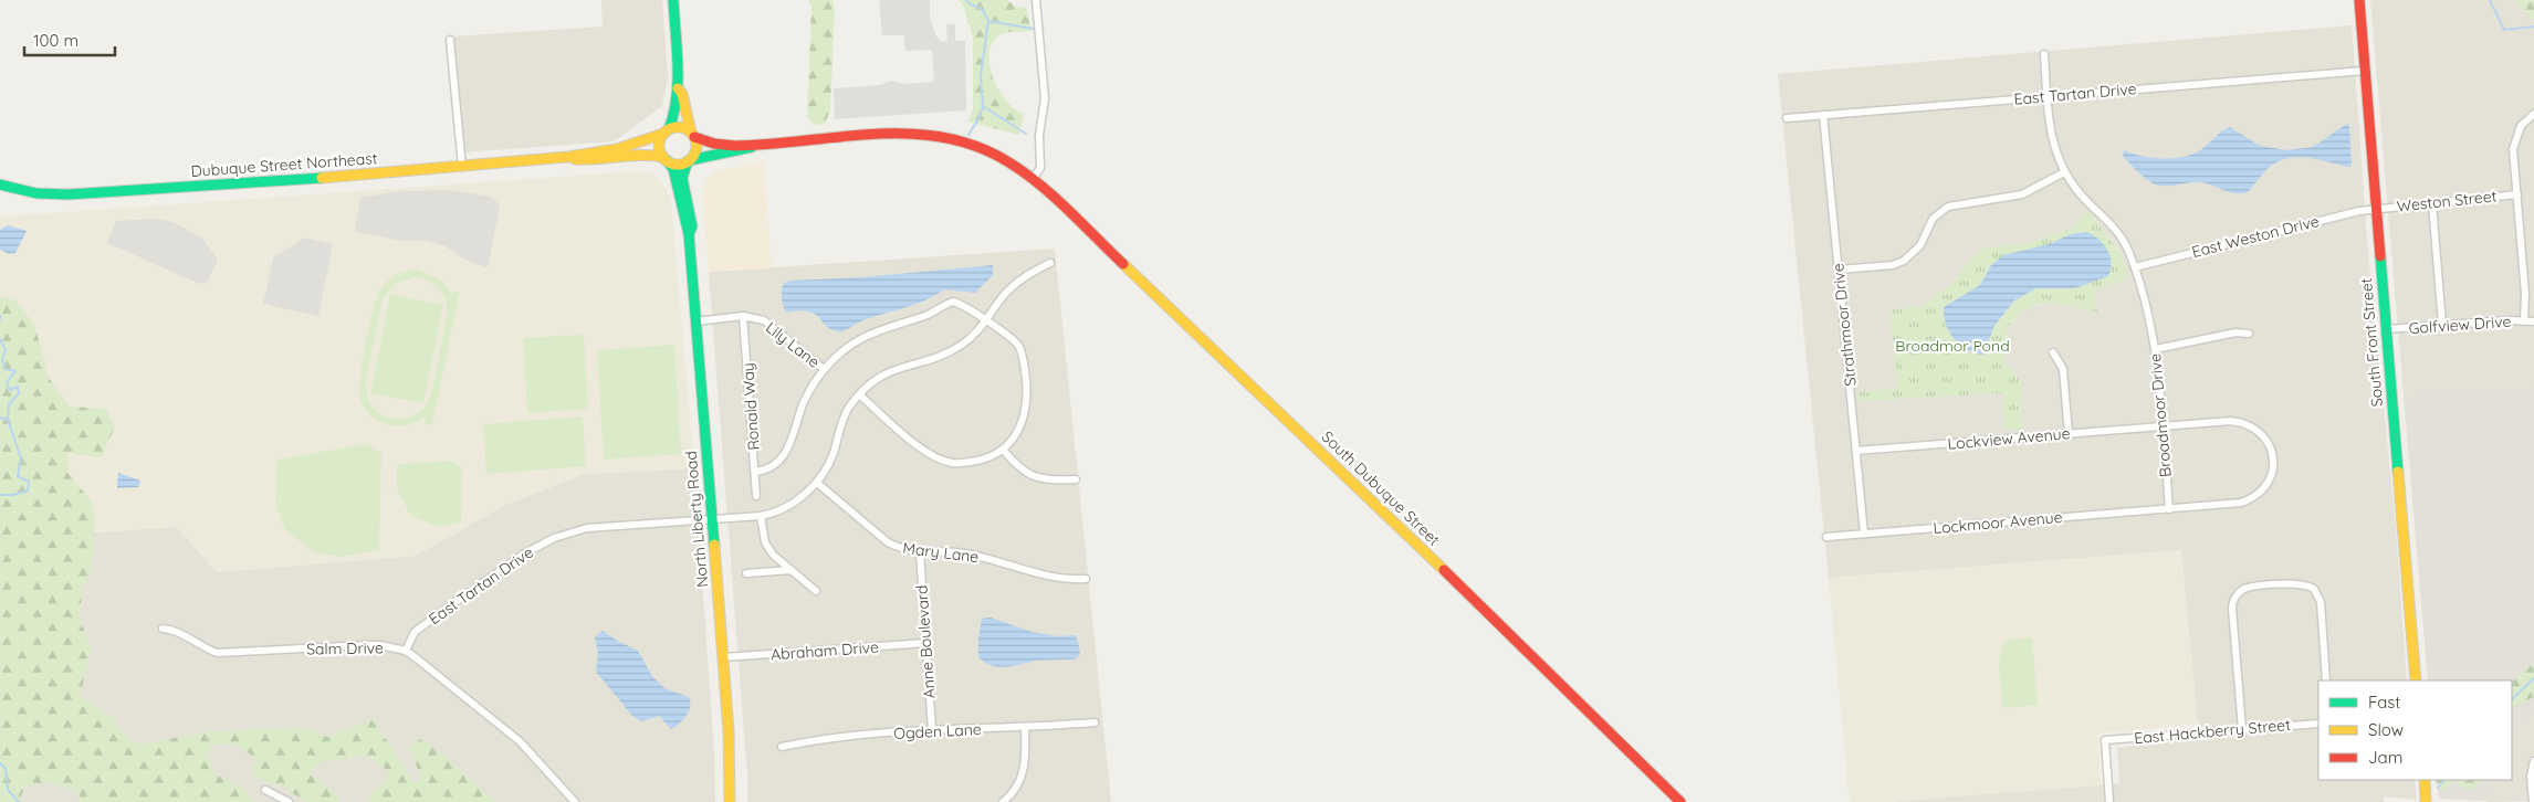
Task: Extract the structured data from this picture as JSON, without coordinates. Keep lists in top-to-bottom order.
{
  "streets": {
    "main road": [
      "Dubuque Street Northeast",
      "South Front Street",
      "South Dubuque Street",
      "North Liberty Road"
    ],
    "street": [
      "East Tartan Drive",
      "Weston Street",
      "East Weston Drive",
      "Strathmoor Drive",
      "Golfview Drive",
      "Lily Lane",
      "Ronald Way",
      "Broadmoor Drive",
      "Lockview Avenue",
      "Lockmoor Avenue",
      "Mary Lane",
      "Anne Boulevard",
      "Salm Drive",
      "Abraham Drive",
      "Ogden Lane",
      "East Hackberry Street"
    ]
  },
  "crossings": [
    ["East Tartan Drive", "Strathmoor Drive"],
    ["East Tartan Drive", "South Front Street"],
    ["East Tartan Drive", "Broadmoor Drive"],
    ["East Tartan Drive", "North Liberty Road"],
    ["East Tartan Drive", "Mary Lane"],
    ["East Tartan Drive", "Salm Drive"],
    ["Dubuque Street Northeast", "North Liberty Road"],
    ["Weston Street", "East Weston Drive"],
    ["Weston Street", "South Front Street"],
    ["East Weston Drive", "South Front Street"],
    ["East Weston Drive", "Broadmoor Drive"],
    ["Strathmoor Drive", "Lockview Avenue"],
    ["Strathmoor Drive", "Lockmoor Avenue"],
    ["Golfview Drive", "South Front Street"],
    ["Lily Lane", "Ronald Way"],
    ["Lily Lane", "North Liberty Road"],
    ["Broadmoor Drive", "Lockview Avenue"],
    ["Broadmoor Drive", "Lockmoor Avenue"],
    ["Lockview Avenue", "Lockmoor Avenue"],
    ["North Liberty Road", "Abraham Drive"],
    ["Mary Lane", "Anne Boulevard"],
    ["Anne Boulevard", "Abraham Drive"],
    ["Anne Boulevard", "Ogden Lane"]
  ],
  "parks": ["Broadmor Pond"],
  "legend": ["Fast", "Slow", "Jam"],
  "scale_bar": "100 m"
}
